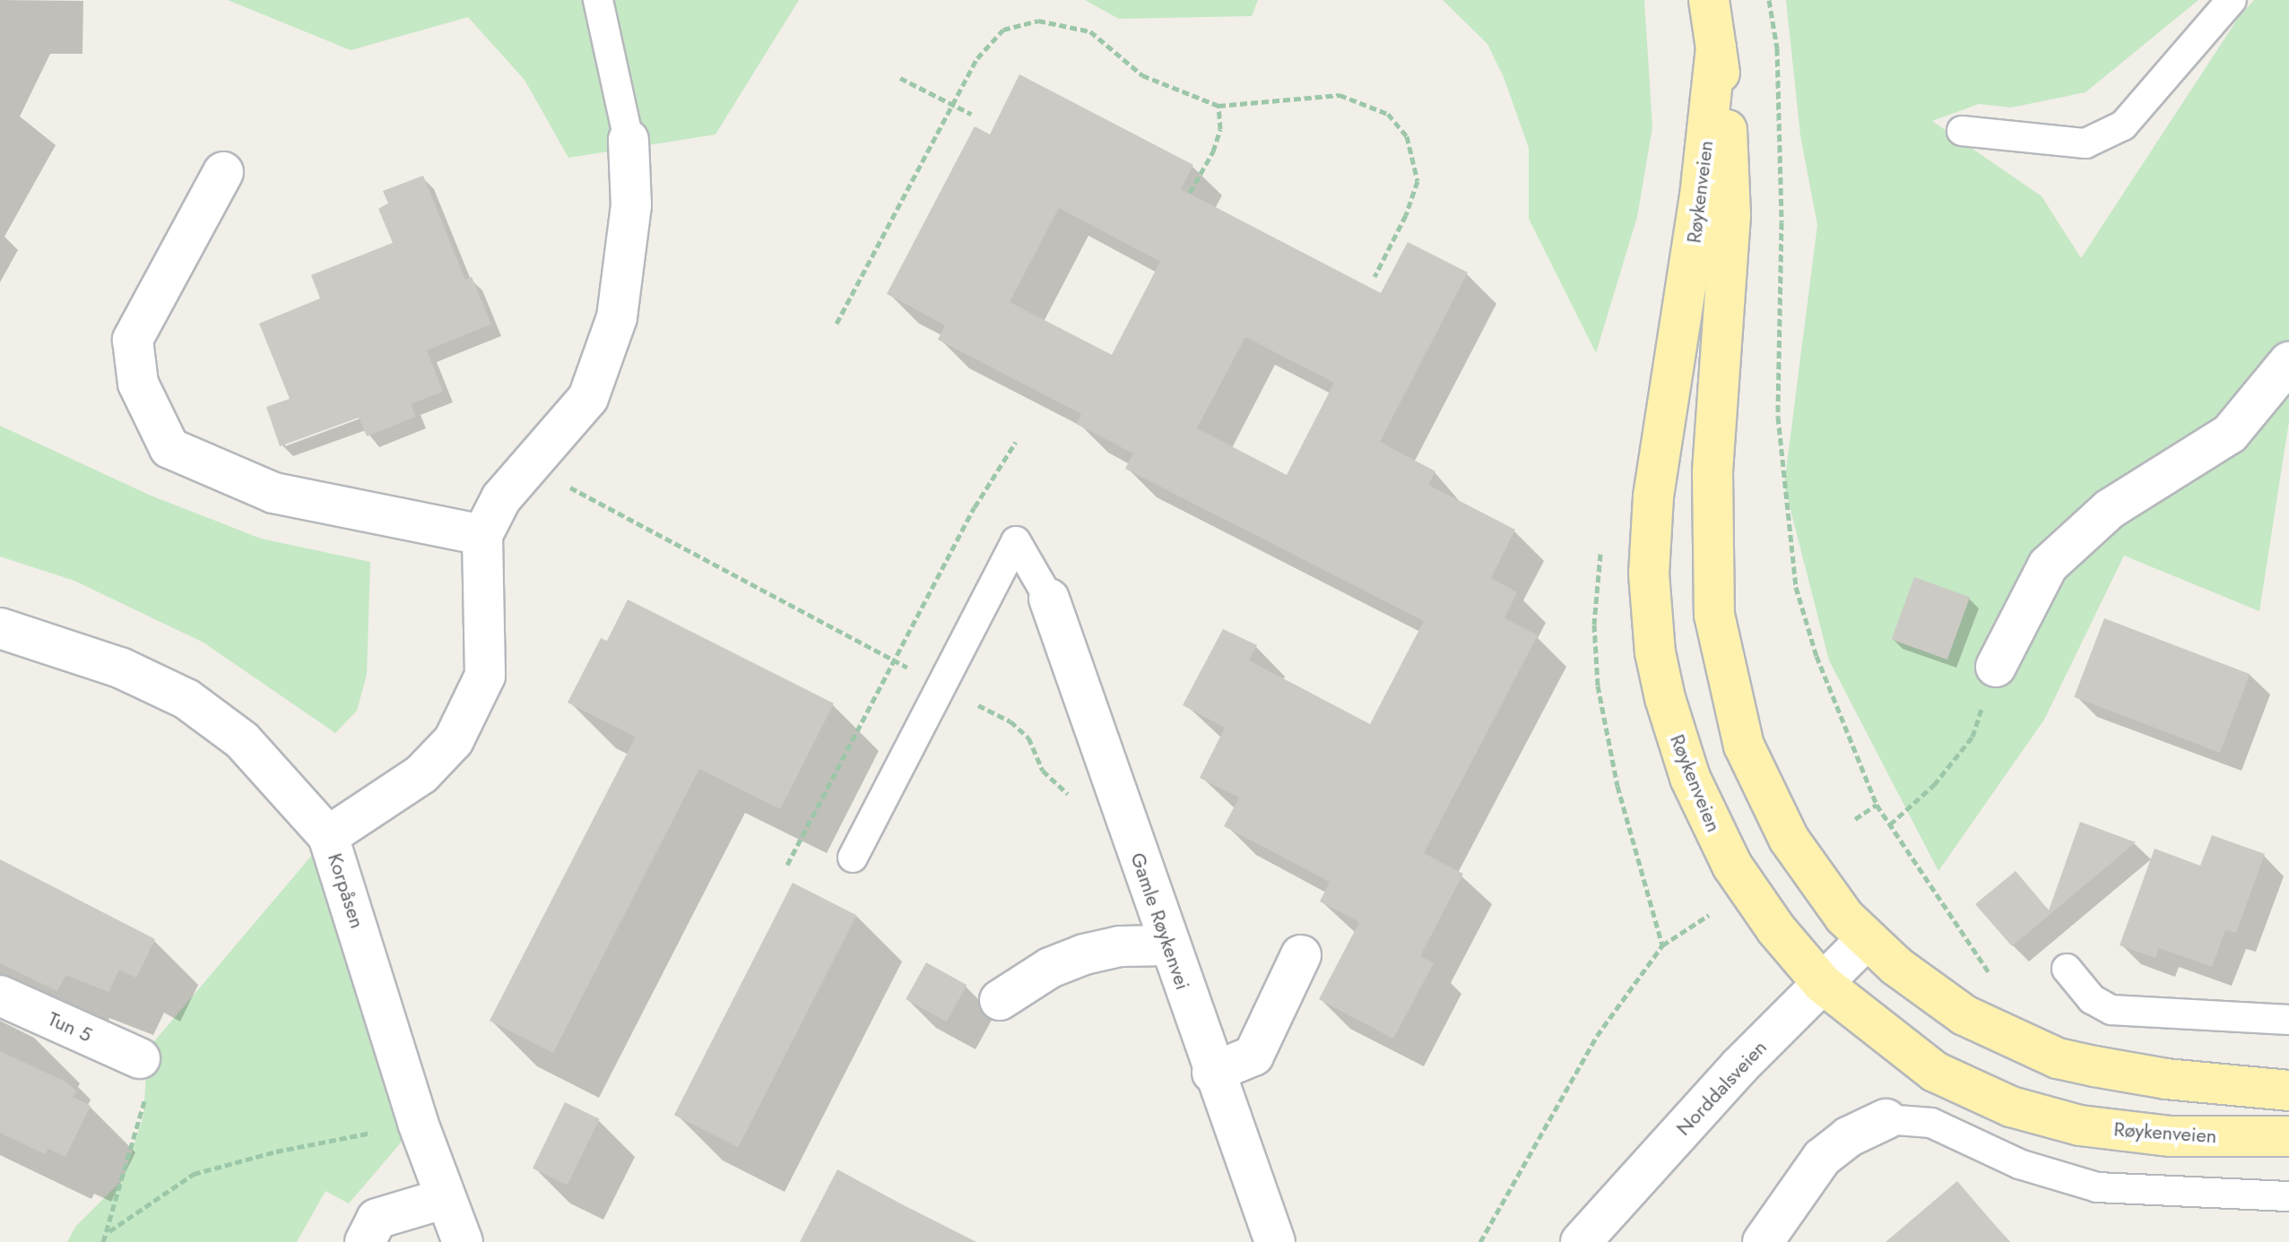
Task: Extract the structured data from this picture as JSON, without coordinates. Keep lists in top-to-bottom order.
{
  "streets": {
    "main road": ["Røykenveien"],
    "street": [
      "Korpåsen",
      "Gamle Røykenvei",
      "Tun 5",
      "Norddalsveien"
    ]
  },
  "crossings": [
    ["Røykenveien", "Norddalsveien"]
  ]
}
